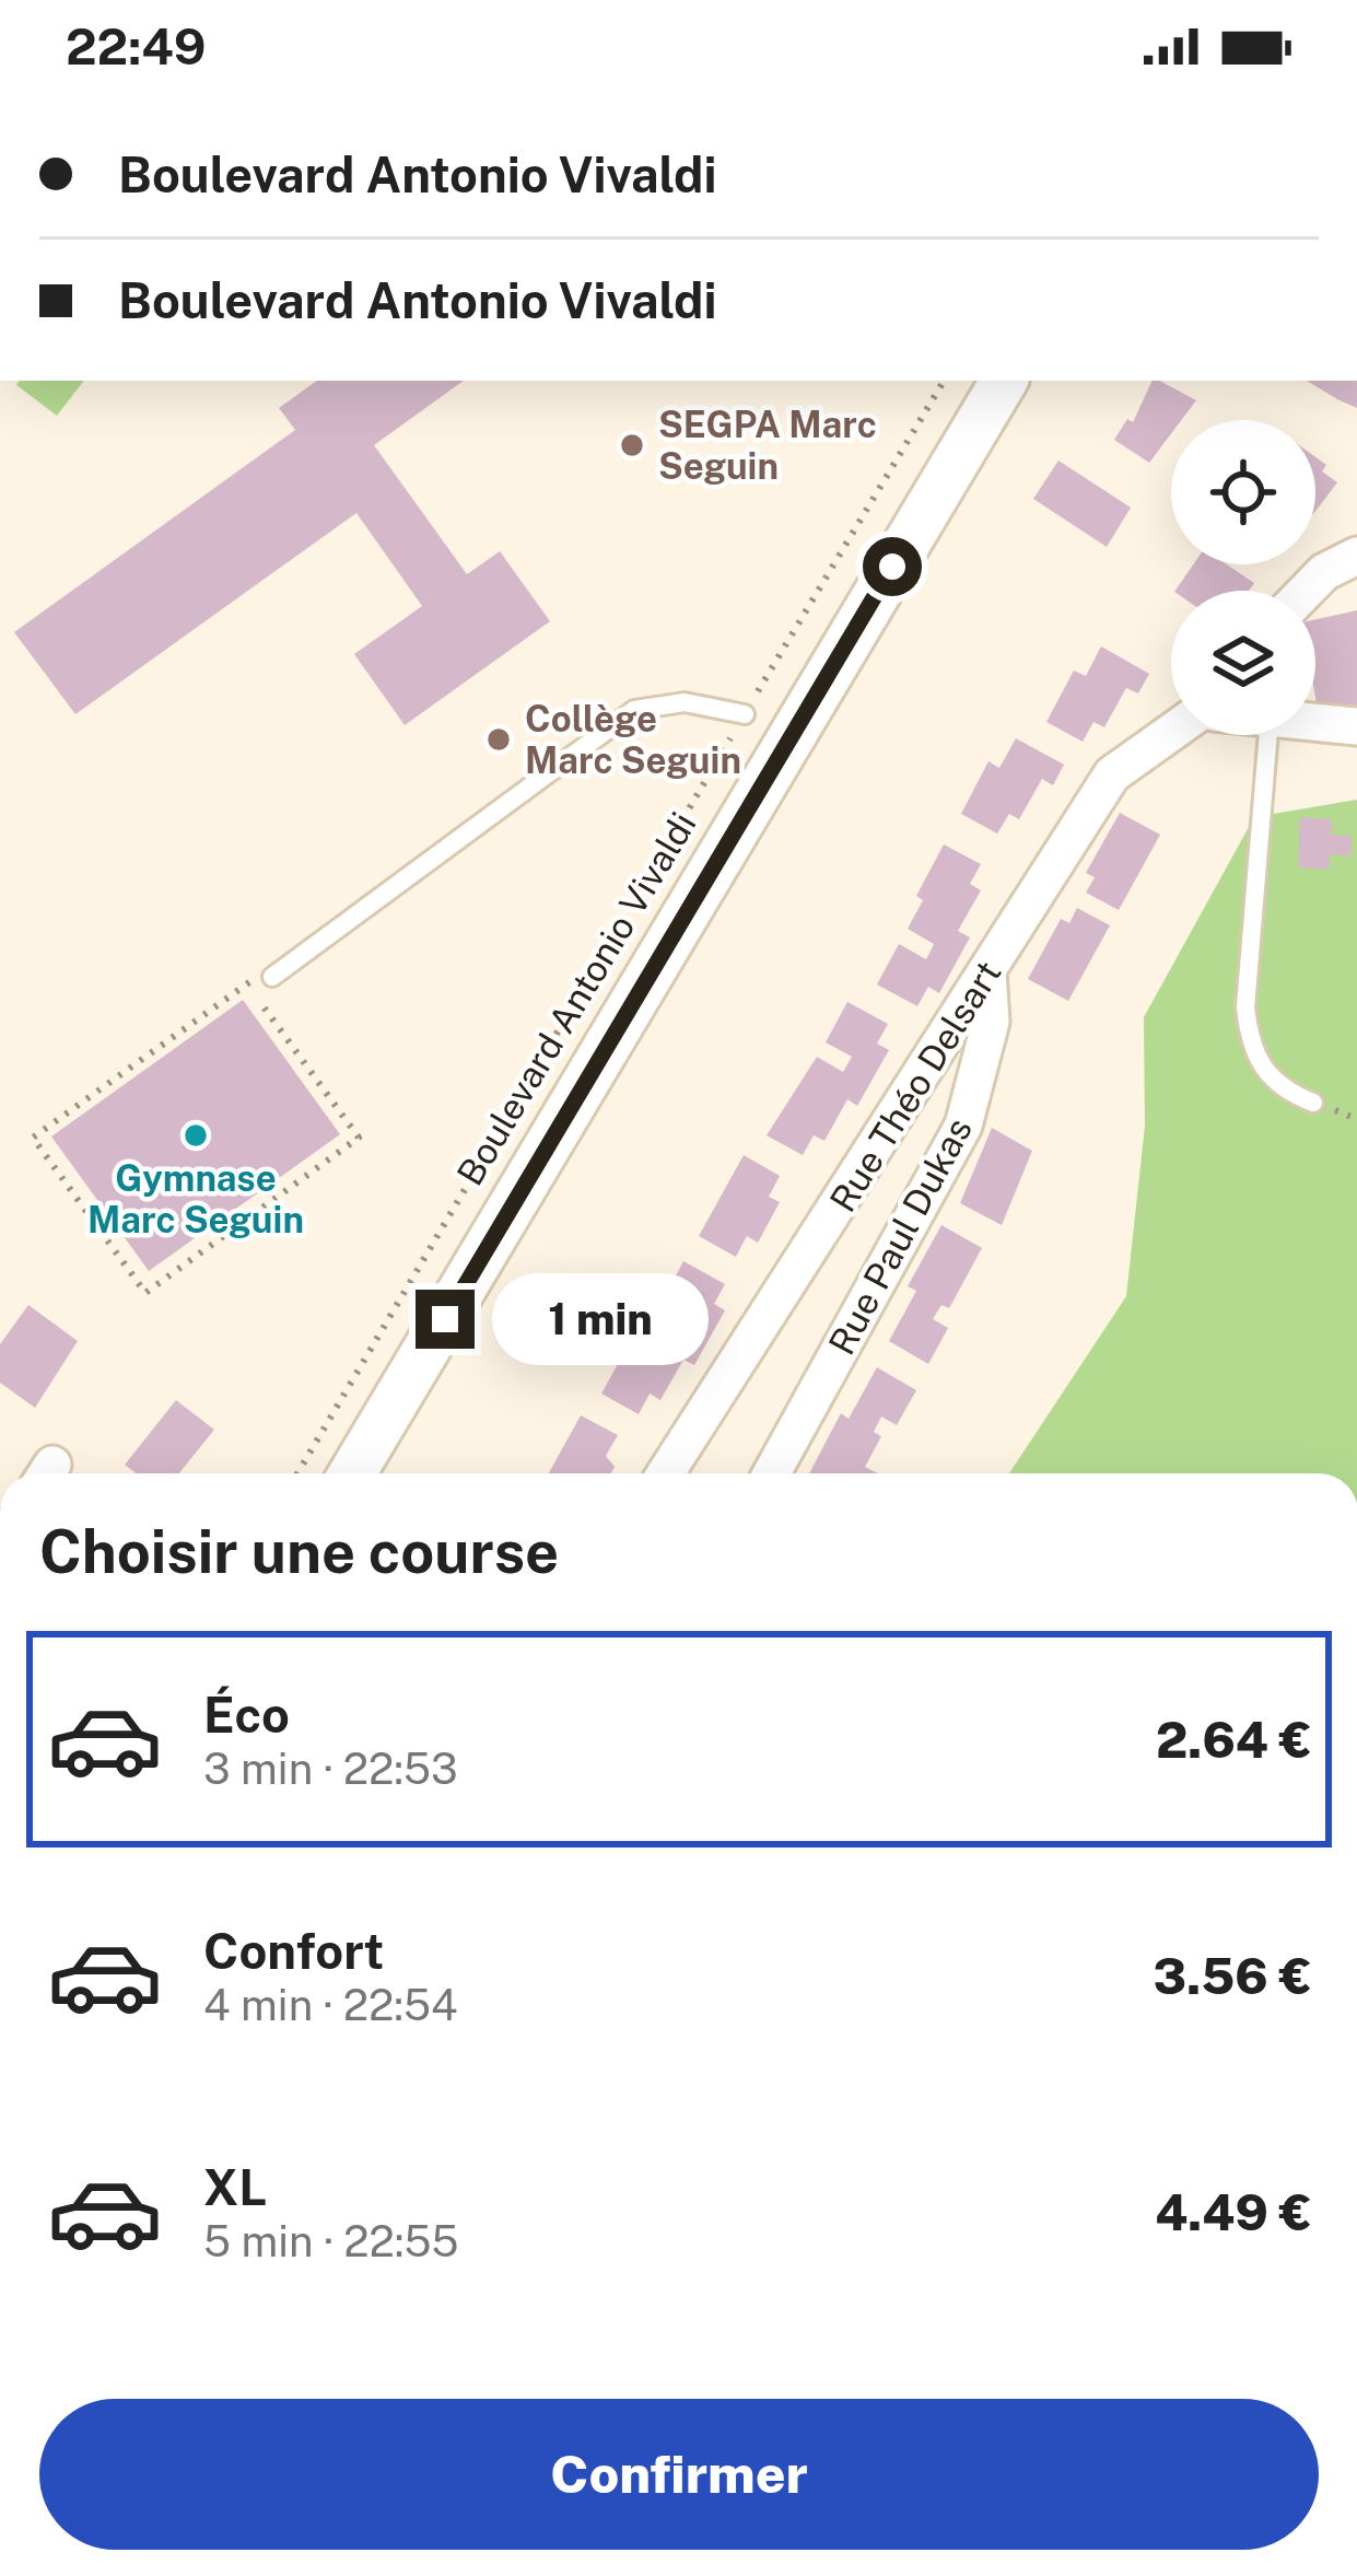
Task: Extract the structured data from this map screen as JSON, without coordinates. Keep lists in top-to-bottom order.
{
  "streets": {
    "street": ["Boulevard Antonio Vivaldi", "Rue Théo Delsart", "Rue Paul Dukas"]
  },
  "crossings": [
    ["Rue Théo Delsart", "Rue Paul Dukas"]
  ],
  "places": ["SEGPA Marc Seguin", "Collège Marc Seguin", "Gymnase Marc Seguin"],
  "page": {
    "status": "22:49",
    "banner": ["Boulevard Antonio Vivaldi", "Boulevard Antonio Vivaldi"],
    "bubble": "1 min",
    "heading": "Choisir une course",
    "list": [
      {
        "name": "Éco",
        "note": "3 min · 22:53",
        "value": "2.64 €"
      },
      {
        "name": "Confort",
        "note": "4 min · 22:54",
        "value": "3.56 €"
      },
      {
        "name": "XL",
        "note": "5 min · 22:55",
        "value": "4.49 €"
      }
    ],
    "buttons": "Confirmer"
  }
}
